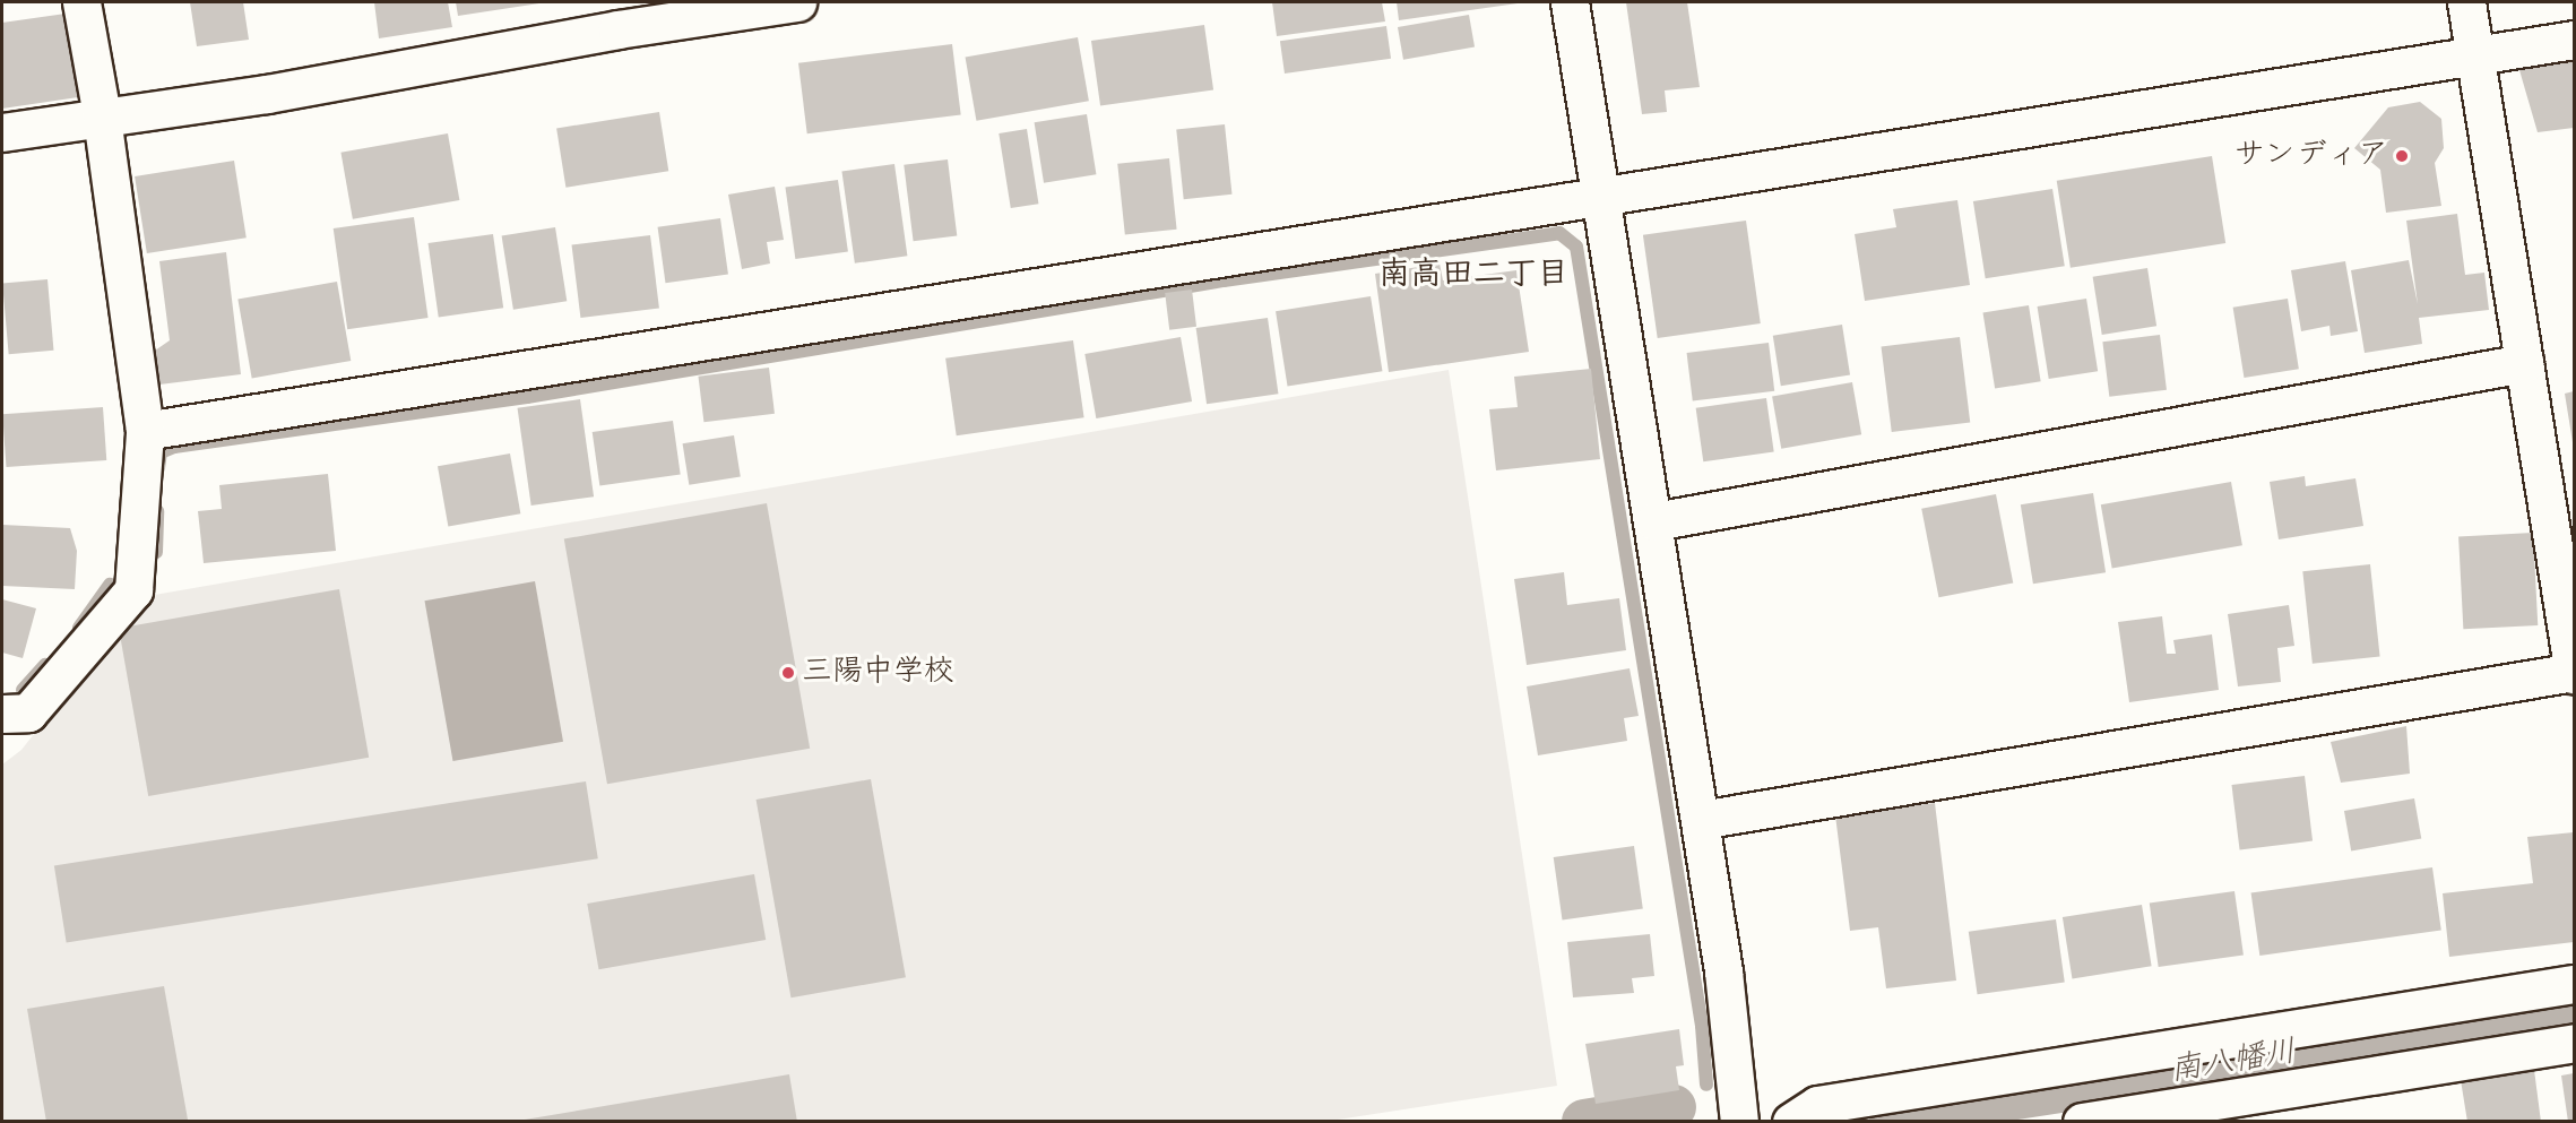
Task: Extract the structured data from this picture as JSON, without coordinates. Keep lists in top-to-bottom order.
{
  "districts": ["南高田二丁目"],
  "water": ["南八幡川"],
  "places": ["サンディア", "三陽中学校"]
}
